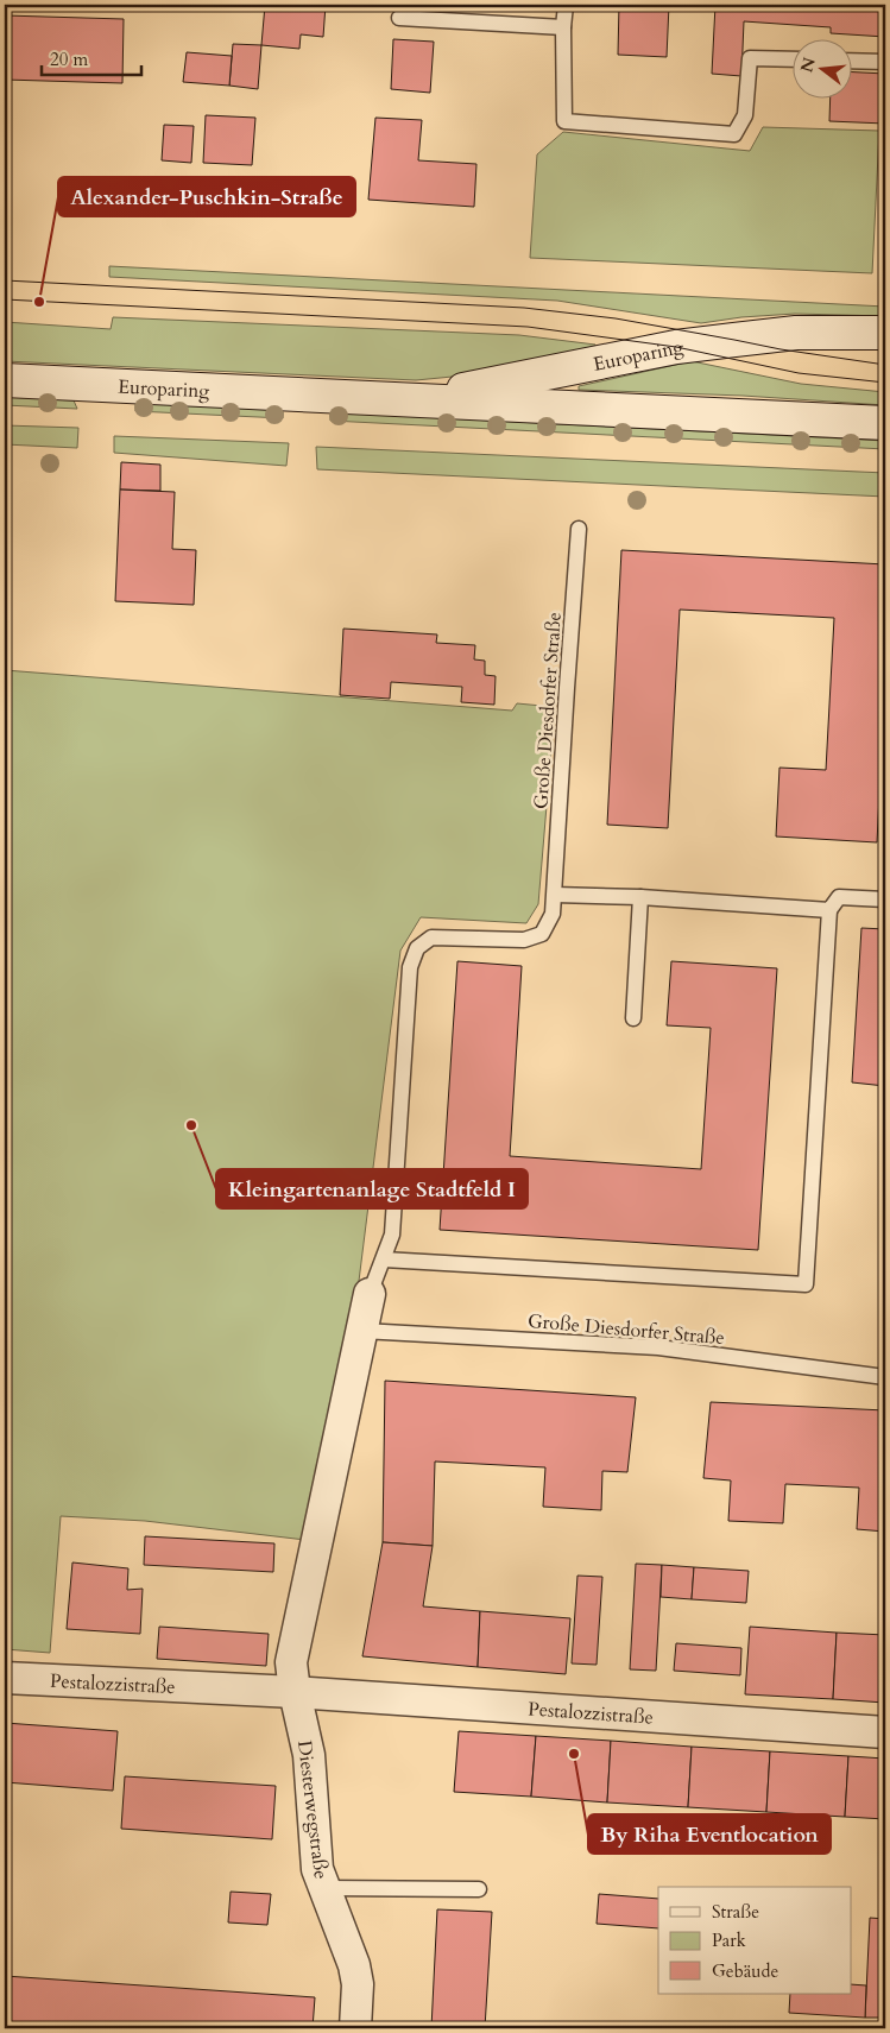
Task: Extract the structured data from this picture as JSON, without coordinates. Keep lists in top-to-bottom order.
{
  "streets": {
    "main road": ["Europaring"],
    "street": ["Pestalozzistraße", "Diesterwegstraße"],
    "lane": ["Große Diesdorfer Straße"]
  },
  "crossings": [
    ["Pestalozzistraße", "Diesterwegstraße"]
  ],
  "places": ["Alexander-Puschkin-Straße", "Kleingartenanlage Stadtfeld I", "By Riha Eventlocation"],
  "legend": ["Straße", "Park", "Gebäude"],
  "scale_bar": "20 m",
  "north": "left"
}
